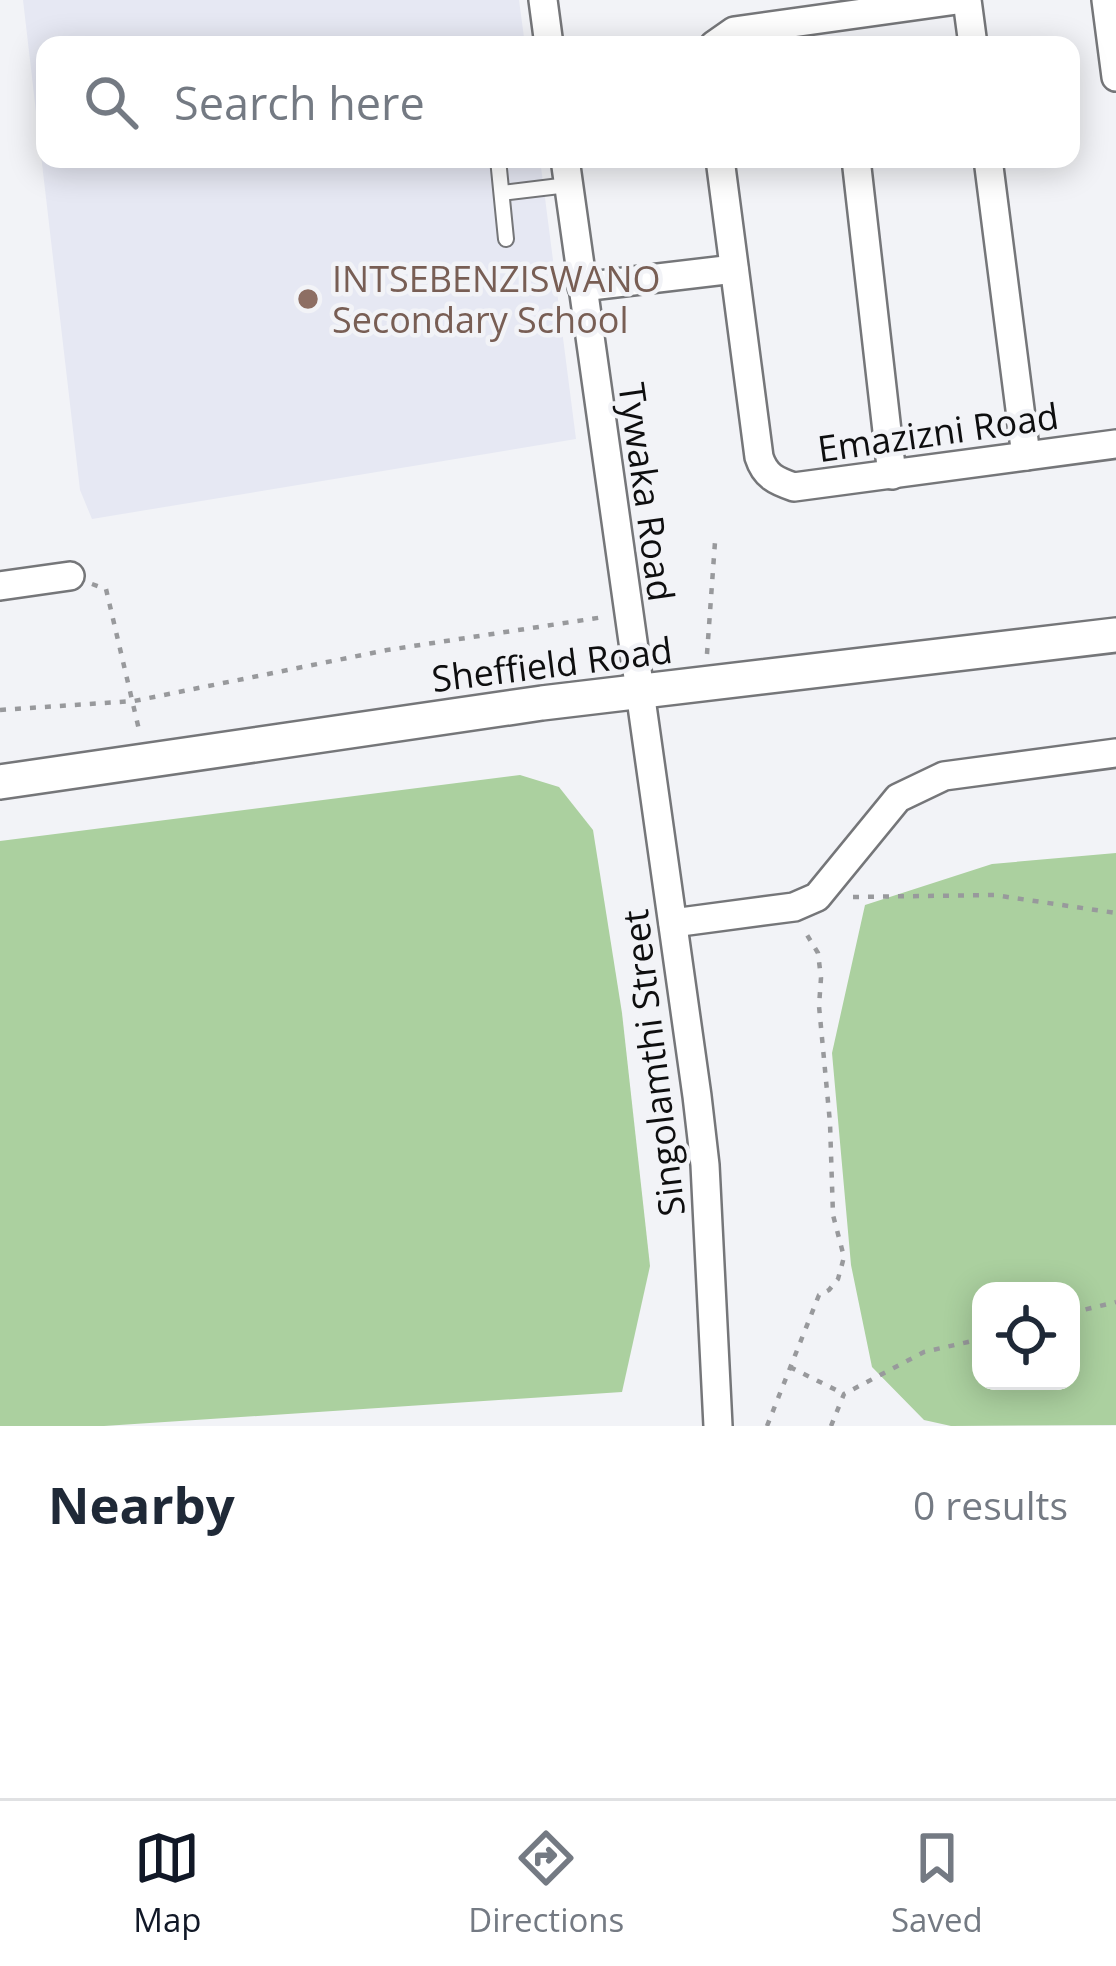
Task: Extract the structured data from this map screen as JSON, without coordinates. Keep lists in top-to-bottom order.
{
  "streets": {
    "street": [
      "Emazizni Road",
      "Tywaka Road",
      "Sheffield Road",
      "Singolamthi Street"
    ]
  },
  "crossings": [
    ["Tywaka Road", "Sheffield Road"],
    ["Tywaka Road", "Singolamthi Street"],
    ["Sheffield Road", "Singolamthi Street"]
  ],
  "places": ["INTSEBENZISWANO Secondary School"],
  "page": {
    "search": "Search here",
    "heading": ["Nearby", "0 results"],
    "nav": ["Map", "Directions", "Saved"]
  }
}
